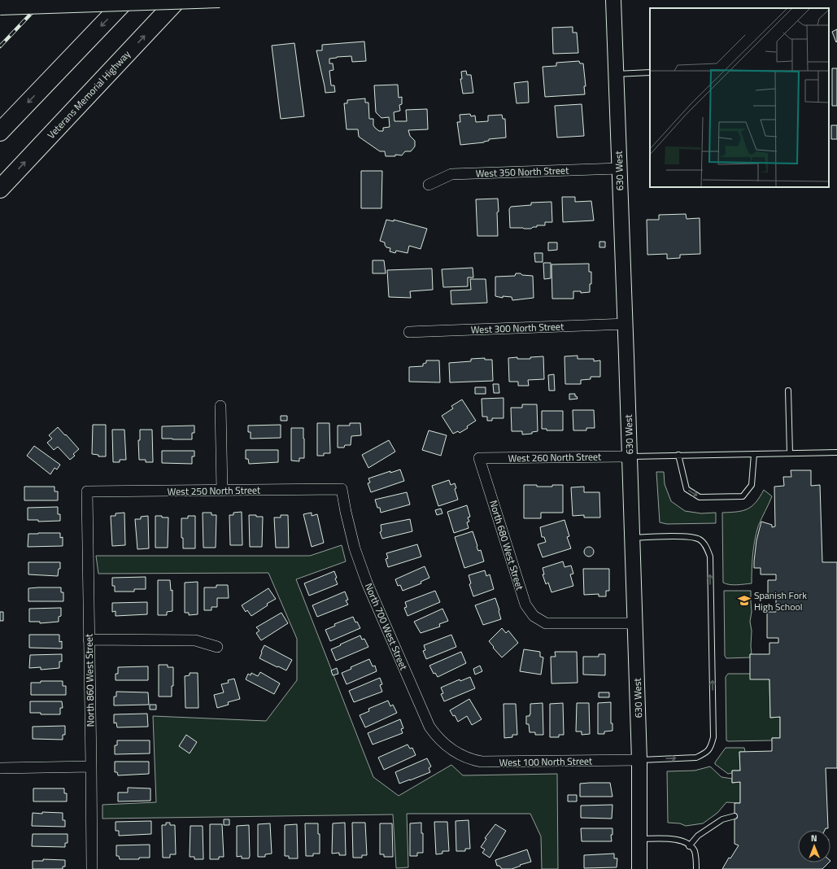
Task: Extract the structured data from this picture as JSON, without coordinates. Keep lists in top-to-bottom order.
{
  "streets": {
    "highway": ["Veterans Memorial Highway"],
    "street": [
      "630 West",
      "West 350 North Street",
      "West 300 North Street",
      "West 260 North Street",
      "West 250 North Street",
      "North 680 West Street",
      "North 700 West Street",
      "North 860 West Street",
      "West 100 North Street"
    ]
  },
  "crossings": [
    ["630 West", "West 350 North Street"],
    ["630 West", "West 300 North Street"],
    ["630 West", "West 260 North Street"],
    ["630 West", "North 680 West Street"],
    ["630 West", "West 100 North Street"],
    ["West 260 North Street", "North 680 West Street"],
    ["West 250 North Street", "North 700 West Street"],
    ["West 250 North Street", "North 860 West Street"],
    ["North 700 West Street", "West 100 North Street"]
  ],
  "places": {
    "school or university": ["Spanish Fork High School"]
  },
  "north": "top"
}
